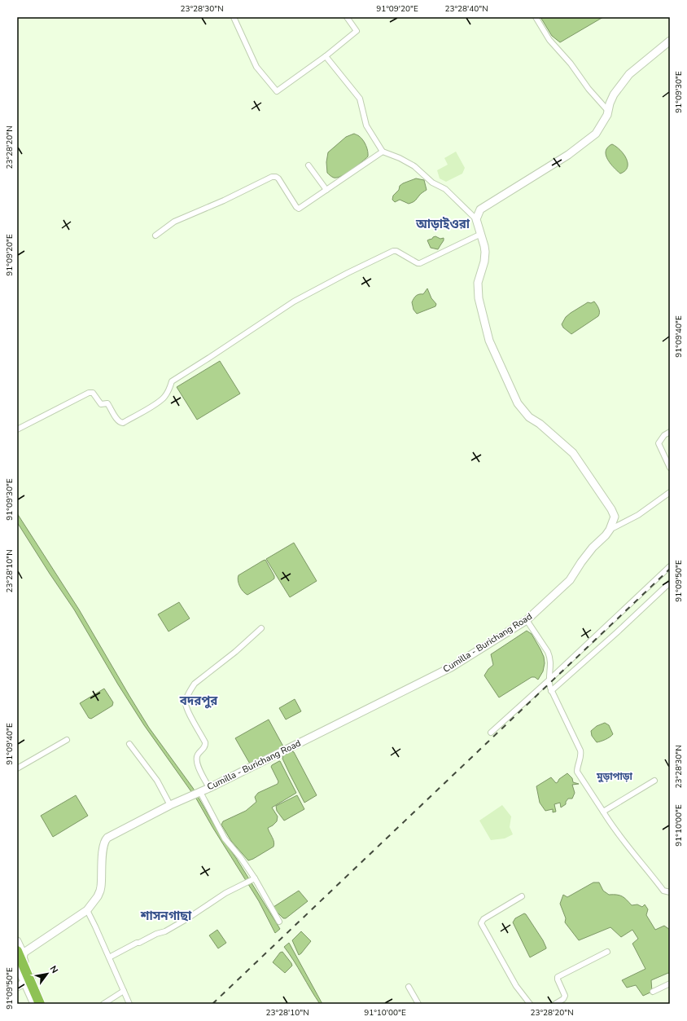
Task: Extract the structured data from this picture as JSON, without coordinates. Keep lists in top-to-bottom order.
{
  "streets": {
    "main road": ["Cumilla - Burichang Road"]
  },
  "districts": [
    "আড়াইওরা",
    "বদরপুর",
    "মুড়াপাড়া",
    "শাসনগাছা"
  ],
  "north": "top right",
  "coordinates": [
    "23°28'30\"N",
    "91°09'20\"E",
    "23°28'40\"N",
    "91°09'30\"E",
    "23°28'20\"N",
    "91°09'40\"E",
    "23°28'10\"N",
    "91°09'50\"E",
    "91°10'00\"E"
  ]
}
